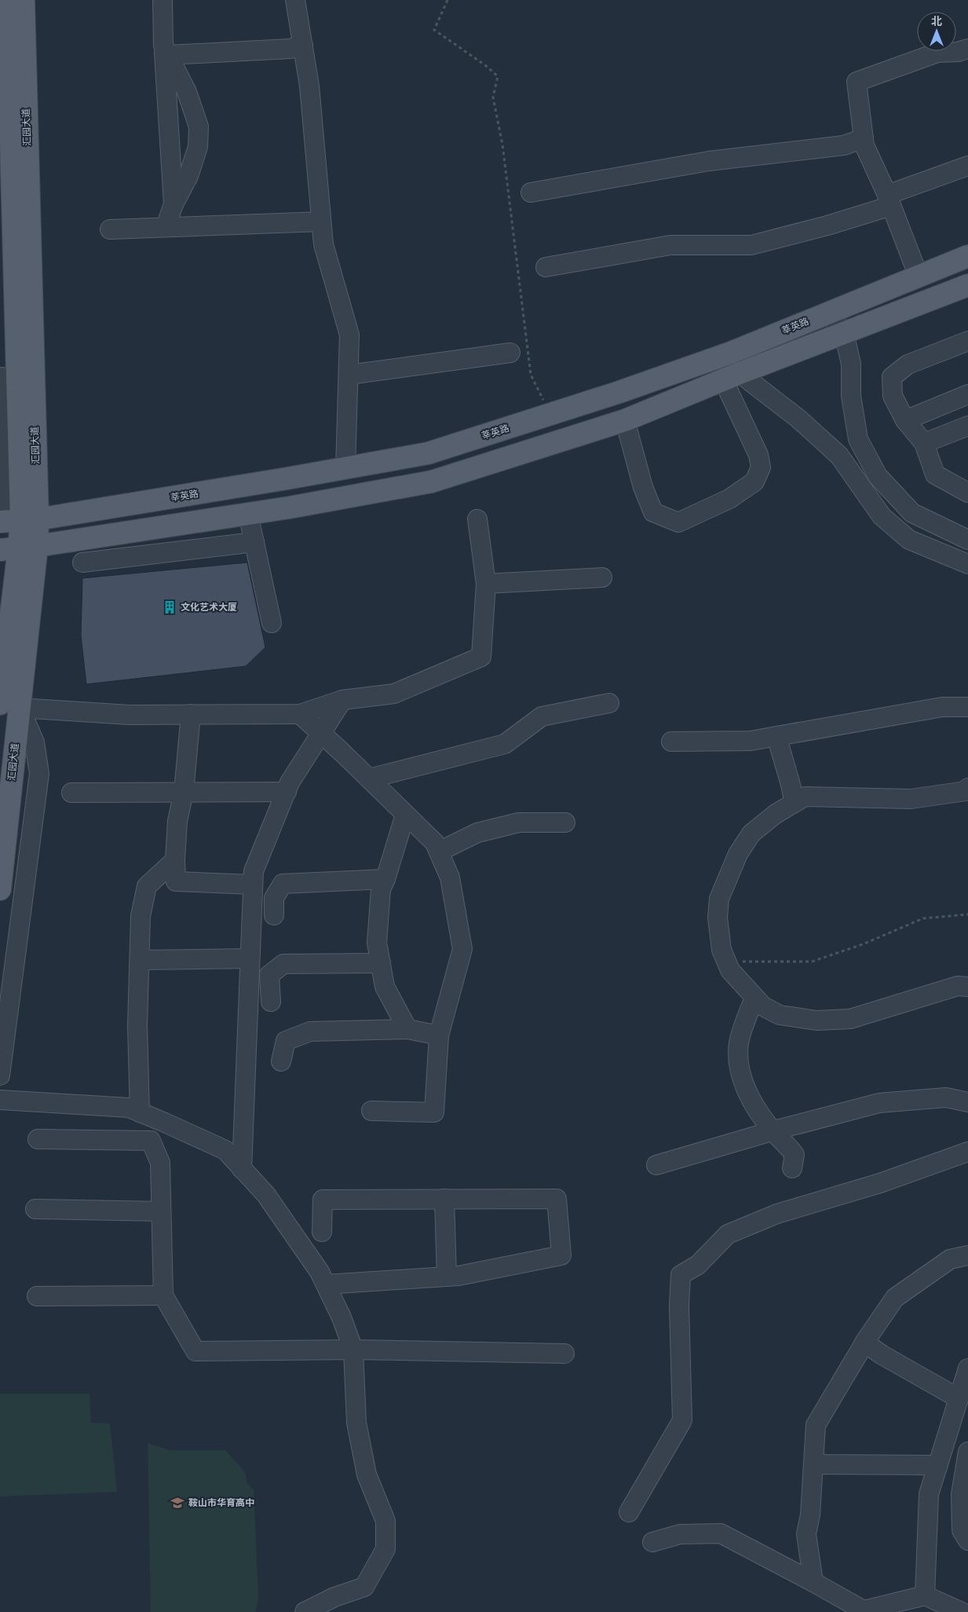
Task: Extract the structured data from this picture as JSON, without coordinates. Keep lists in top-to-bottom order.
{
  "streets": {
    "main road": ["汇园大道", "莘英路"]
  },
  "crossings": [
    ["汇园大道", "莘英路"]
  ],
  "places": {
    "building": ["文化艺术大厦"],
    "school or university": ["鞍山市华育高中"]
  },
  "north": "top"
}
